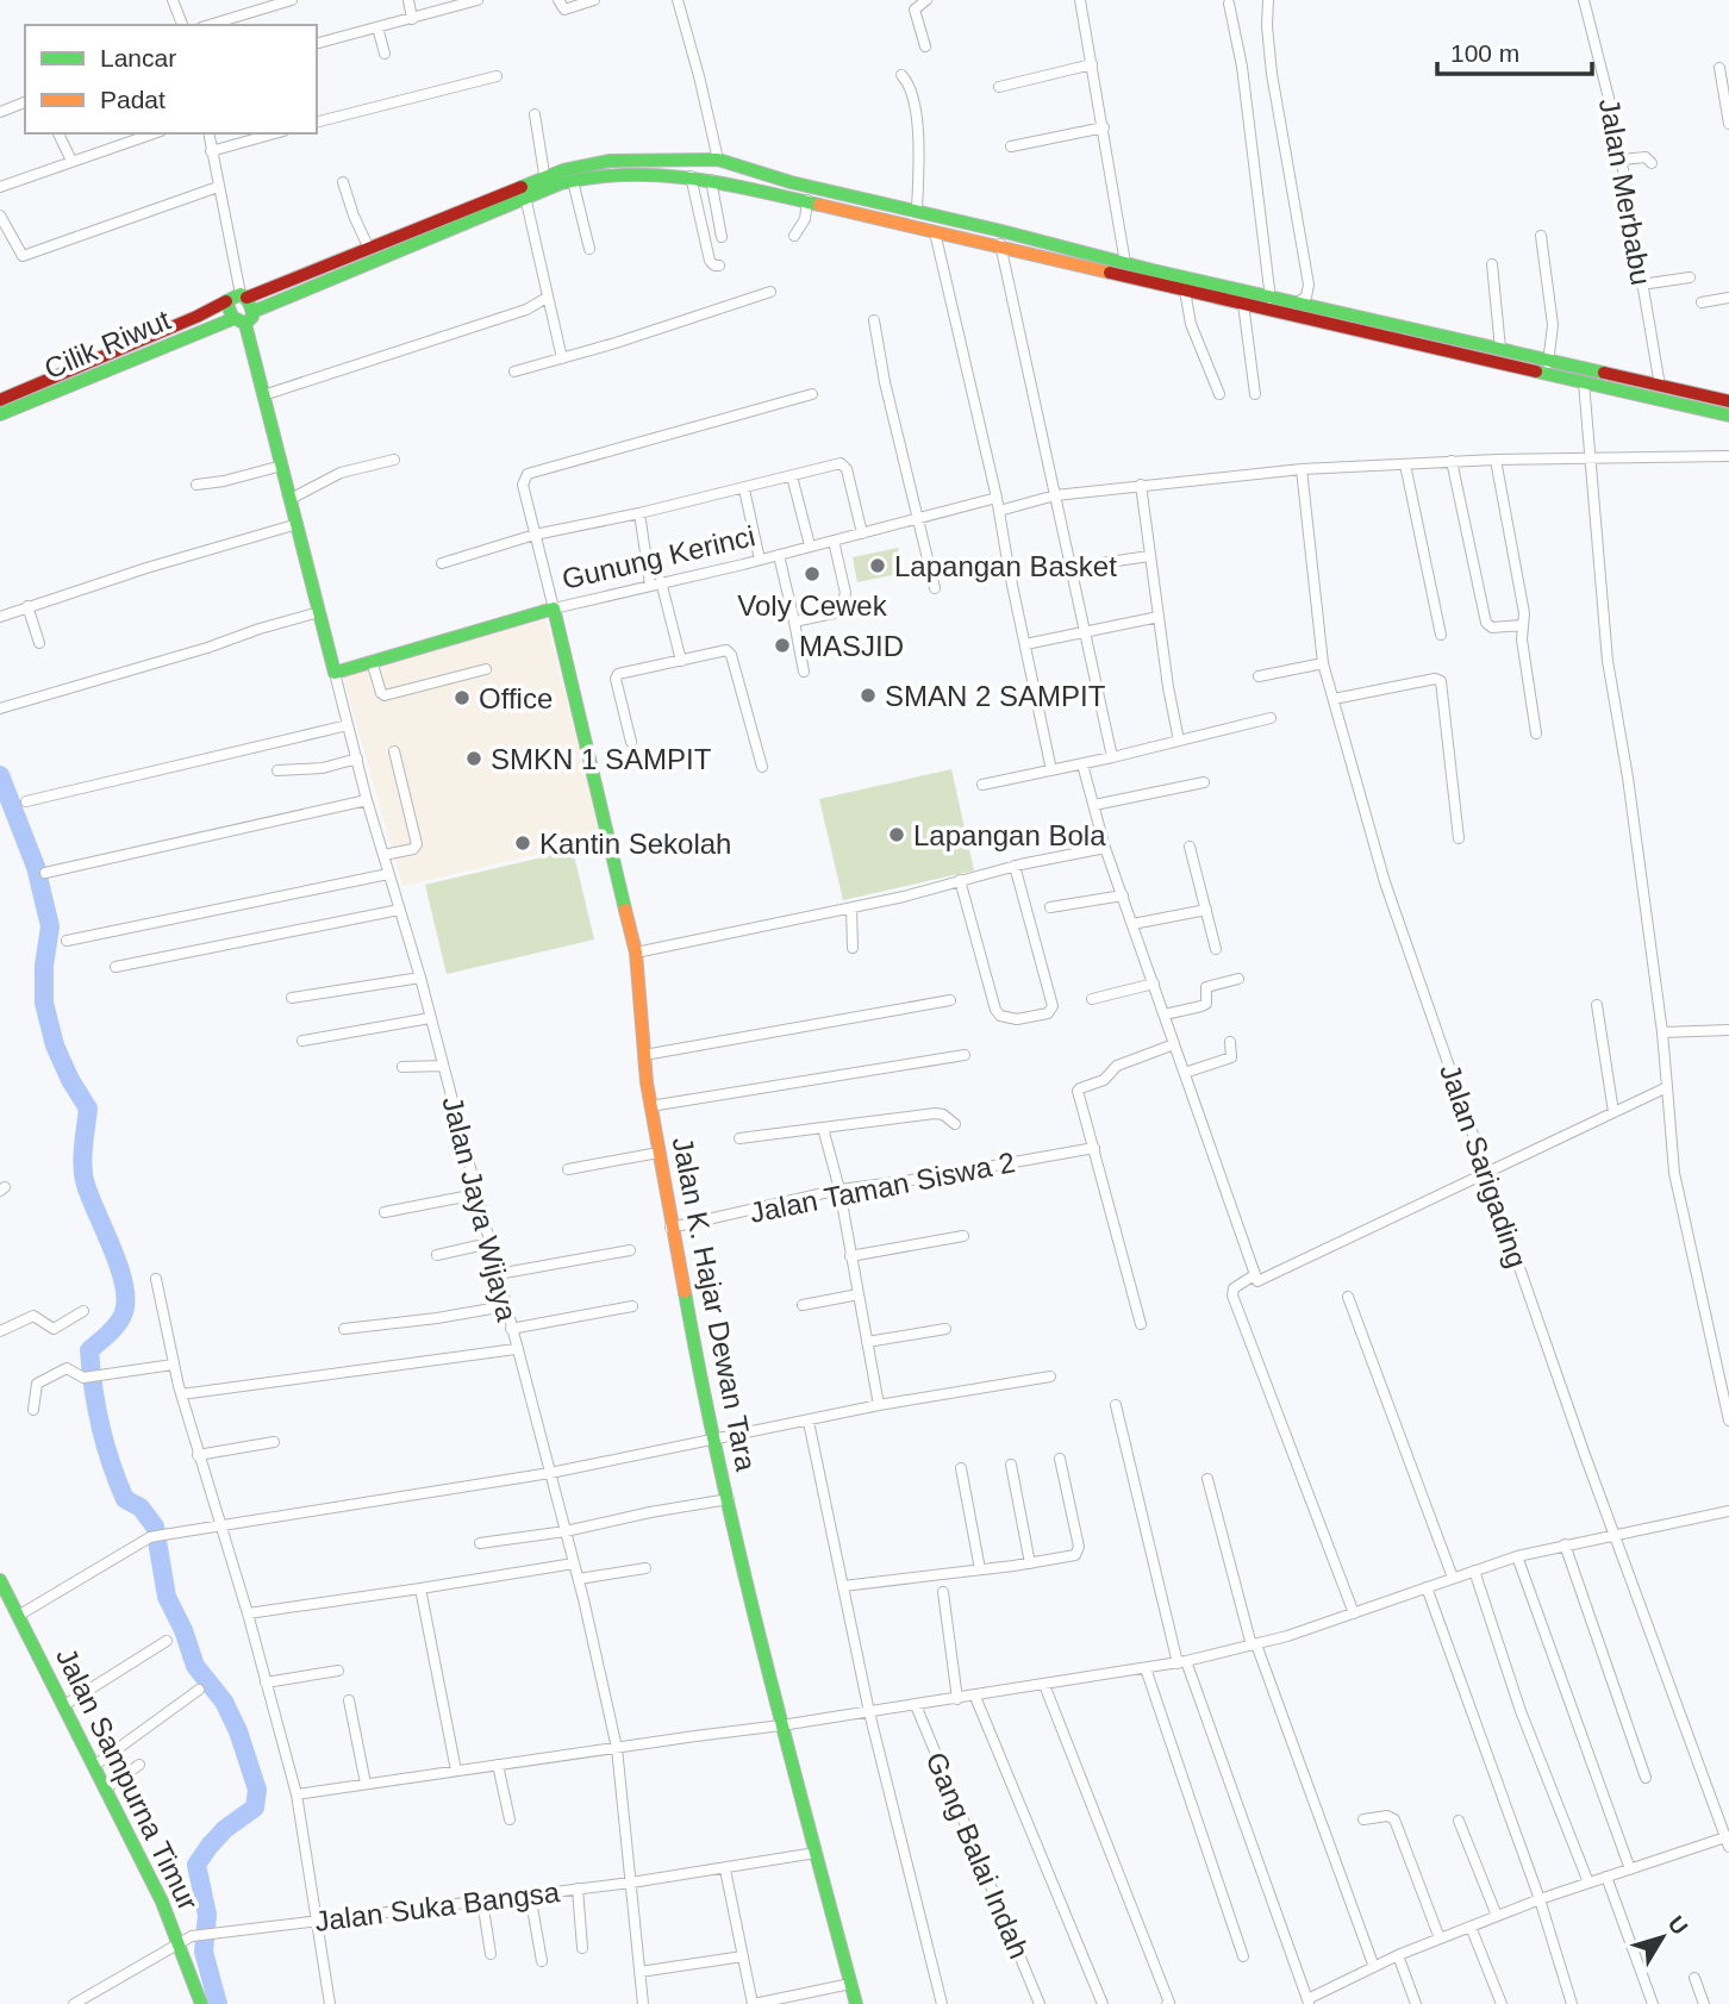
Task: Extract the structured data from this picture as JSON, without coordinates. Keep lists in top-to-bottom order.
{
  "streets": {
    "main road": [
      "Cilik Riwut",
      "Gunung Kerinci",
      "Jalan K. Hajar Dewan Tara",
      "Jalan Sampurna Timur"
    ],
    "street": [
      "Jalan Merbabu",
      "Jalan Sarigading",
      "Jalan Taman Siswa 2",
      "Jalan Jaya Wijaya",
      "Gang Balai Indah",
      "Jalan Suka Bangsa"
    ]
  },
  "crossings": [
    ["Gunung Kerinci", "Jalan Jaya Wijaya"],
    ["Gunung Kerinci", "Jalan K. Hajar Dewan Tara"],
    ["Jalan Taman Siswa 2", "Jalan K. Hajar Dewan Tara"],
    ["Jalan Jaya Wijaya", "Jalan Suka Bangsa"],
    ["Jalan K. Hajar Dewan Tara", "Jalan Suka Bangsa"],
    ["Jalan Sampurna Timur", "Jalan Suka Bangsa"]
  ],
  "places": [
    "Lapangan Basket",
    "Voly Cewek",
    "MASJID",
    "SMAN 2 SAMPIT",
    "Office",
    "SMKN 1 SAMPIT",
    "Lapangan Bola",
    "Kantin Sekolah"
  ],
  "legend": ["Lancar", "Padat"],
  "scale_bar": "100 m",
  "north": "top right"
}
